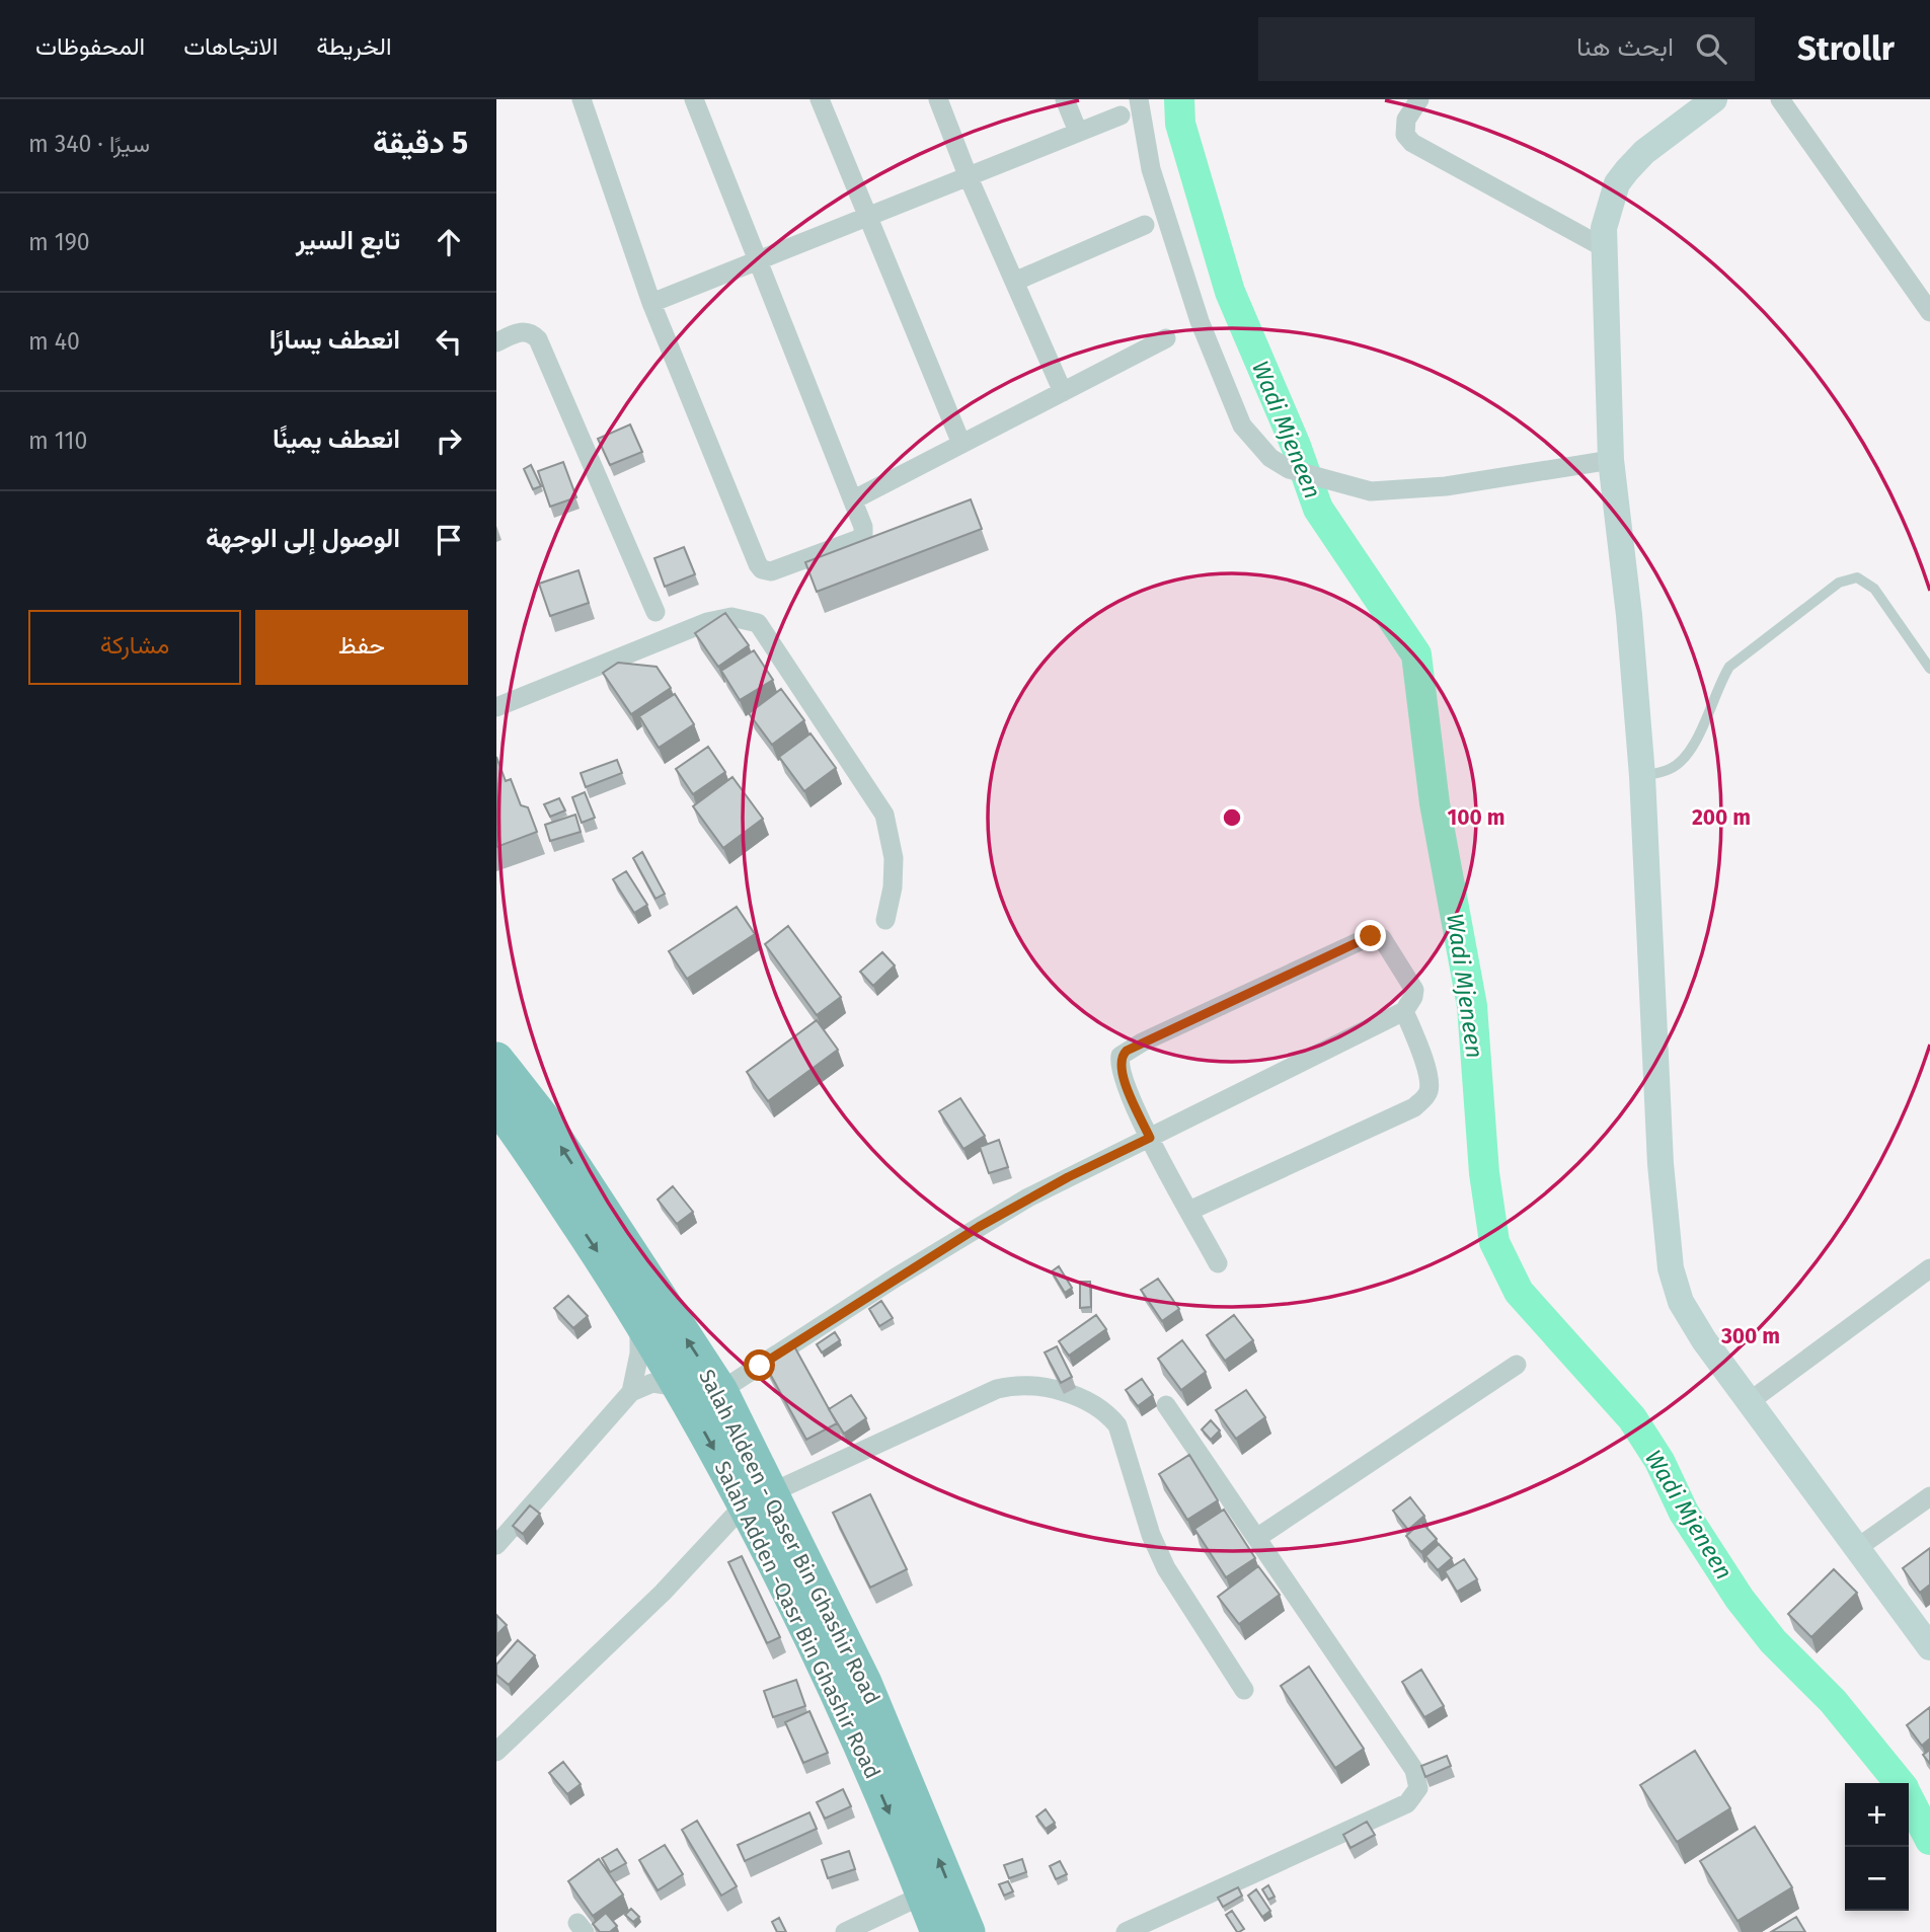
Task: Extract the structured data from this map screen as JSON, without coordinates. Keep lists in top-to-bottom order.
{
  "streets": {
    "highway": ["Salah Aldeen - Qaser Bin Ghashir Road", "Salah Adden -Qasr Bin Ghashir Road"]
  },
  "crossings": [
    ["Salah Aldeen - Qaser Bin Ghashir Road", "Salah Adden -Qasr Bin Ghashir Road"]
  ],
  "one_way": ["Salah Aldeen - Qaser Bin Ghashir Road", "Salah Adden -Qasr Bin Ghashir Road"],
  "water": ["Wadi Mjeneen"],
  "page": {
    "header": "Strollr",
    "search": "ابحث هنا",
    "nav": ["الخريطة", "الاتجاهات", "المحفوظات"],
    "heading": ["5 دقيقة", "سيرًا · 340 m"],
    "list": [
      ["تابع السير", "190 m"],
      ["انعطف يسارًا", "40 m"],
      ["انعطف يمينًا", "110 m"],
      "الوصول إلى الوجهة"
    ],
    "buttons": ["حفظ", "مشاركة"],
    "map_buttons": ["+", "−"]
  },
  "rings": ["100 m", "200 m", "300 m"]
}
